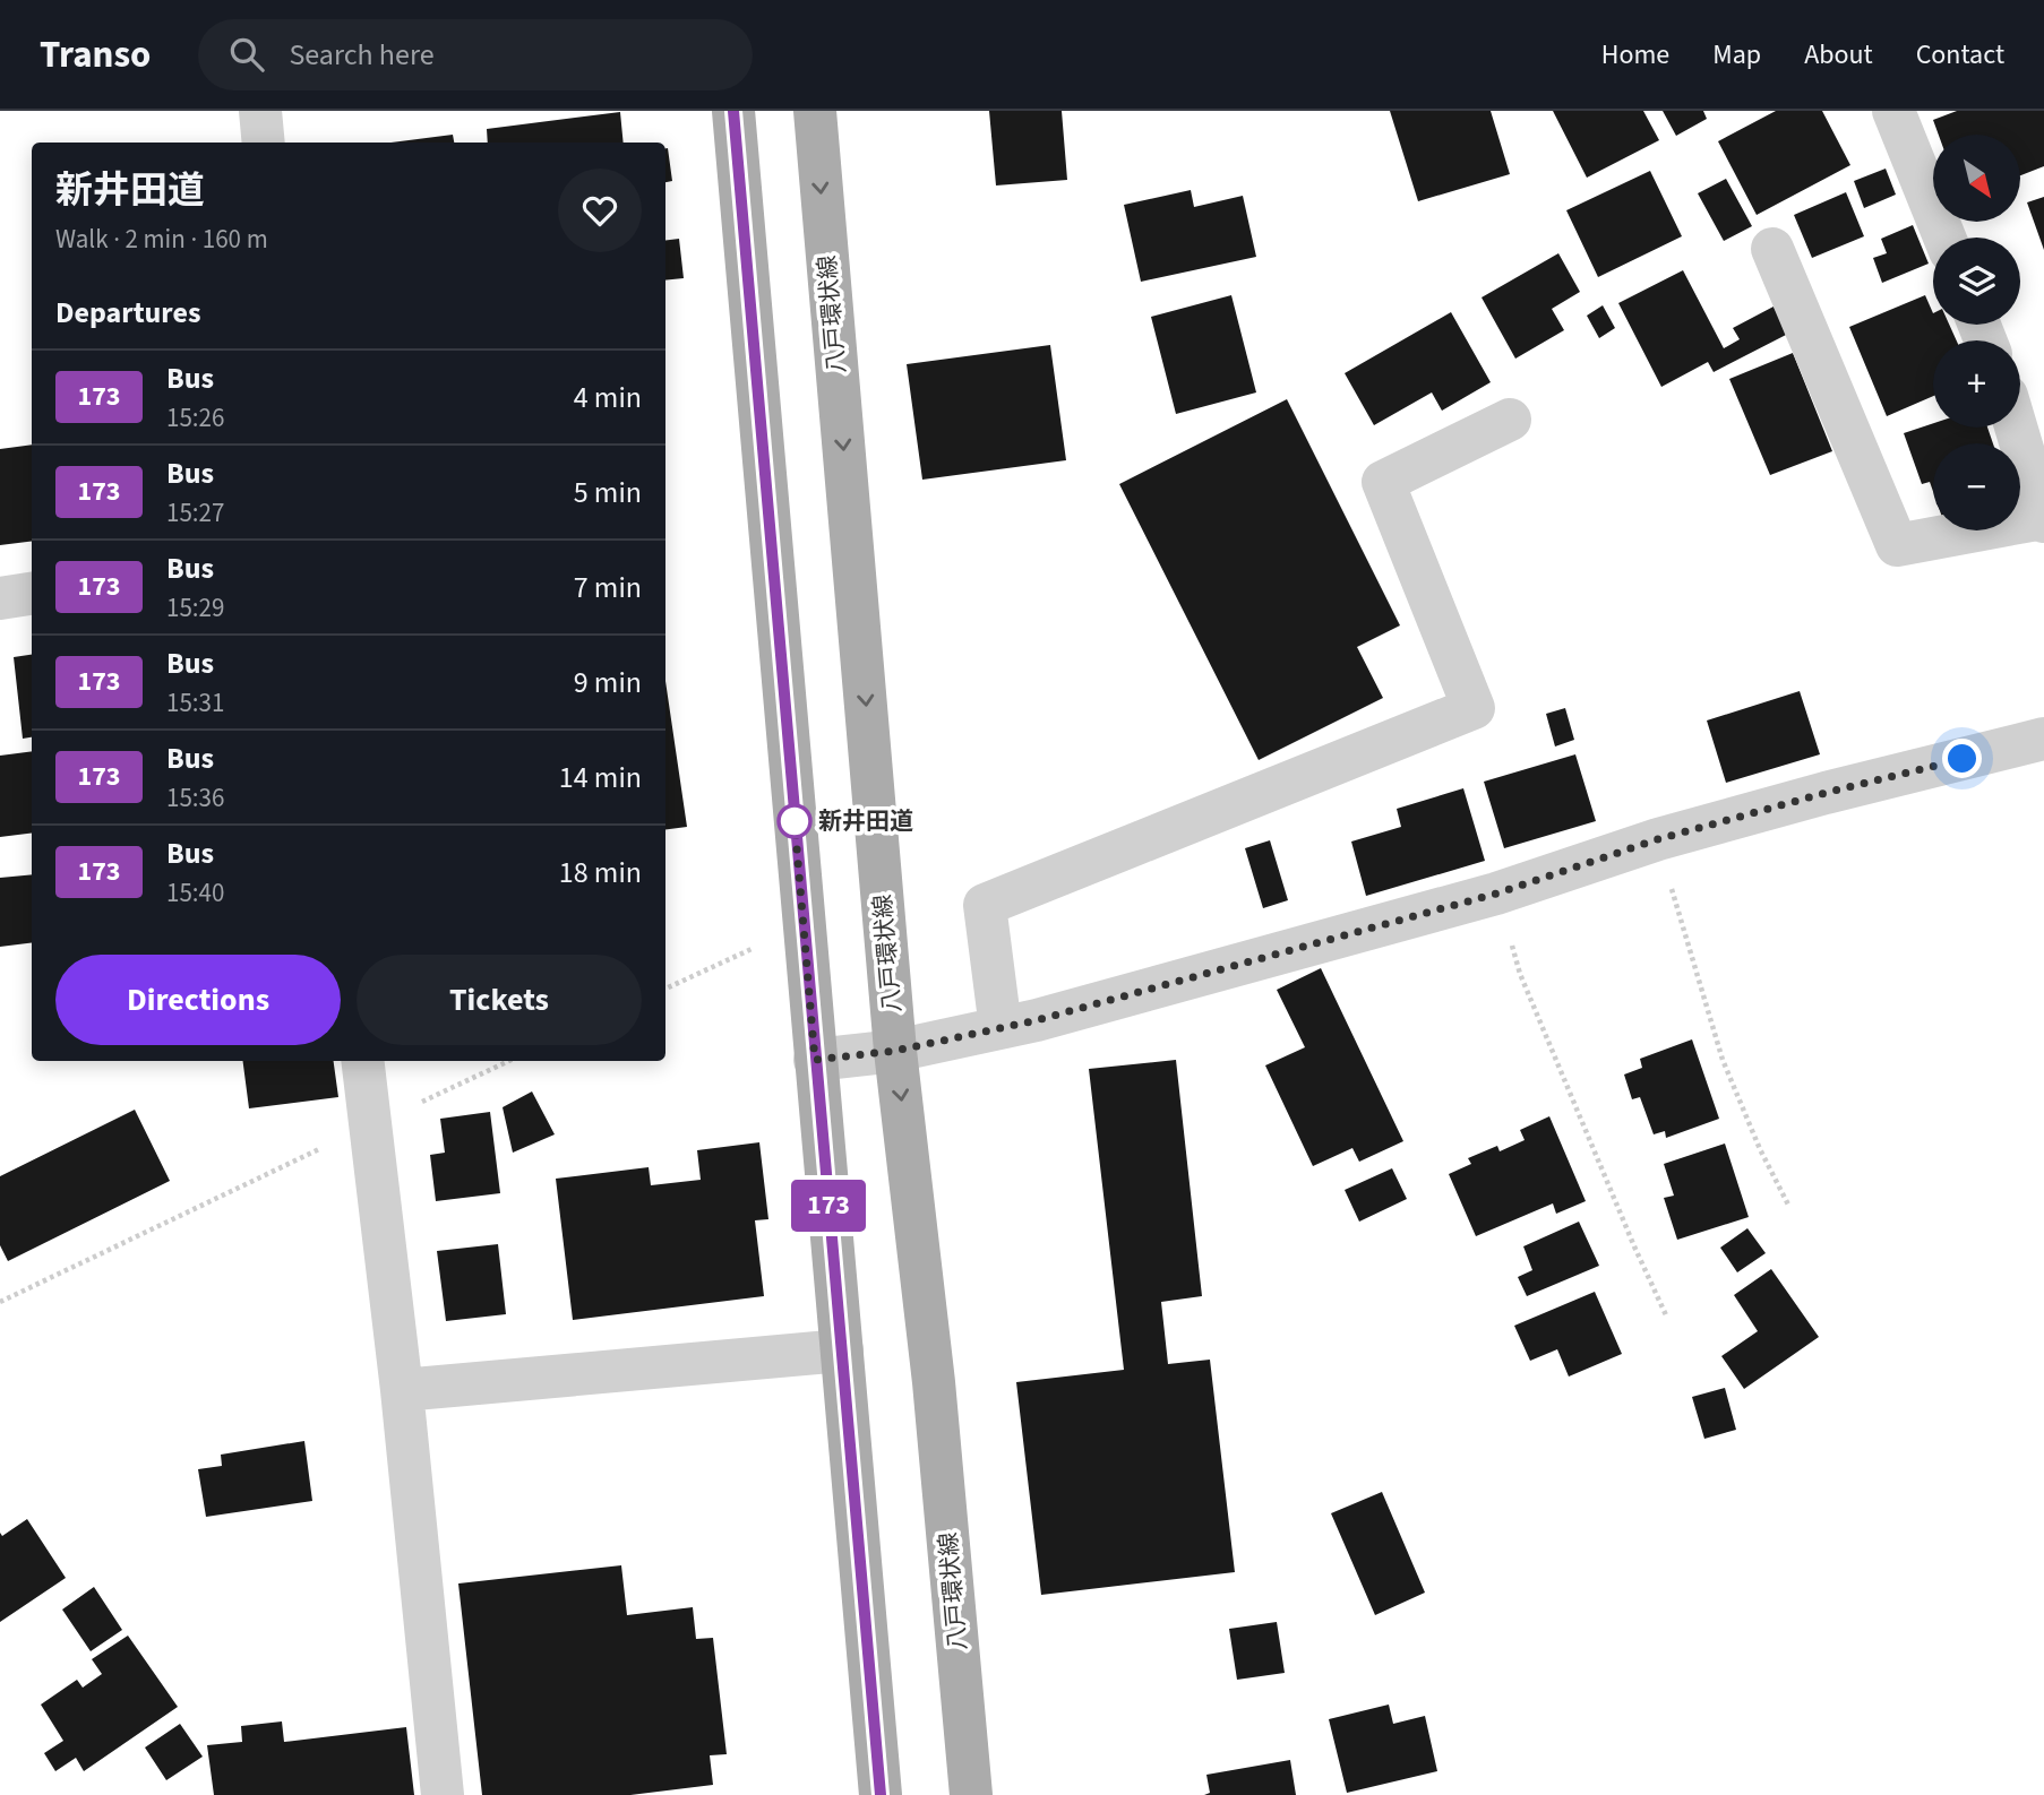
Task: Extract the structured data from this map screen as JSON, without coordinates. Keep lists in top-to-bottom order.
{
  "streets": {
    "main road": ["八戸環状線"]
  },
  "places": ["新井田道"],
  "lines": ["bus line 173"],
  "north": "bottom right",
  "page": {
    "header": "Transo",
    "search": "Search here",
    "nav": [
      "Home",
      "Map",
      "About",
      "Contact"
    ],
    "on_map": "173",
    "map_buttons": ["+", "−"],
    "heading": [
      ["新井田道", "Walk · 2 min · 160 m"],
      "Departures"
    ],
    "list": [
      {
        "mark": "173",
        "name": "Bus",
        "note": "15:26",
        "value": "4 min"
      },
      {
        "mark": "173",
        "name": "Bus",
        "note": "15:27",
        "value": "5 min"
      },
      {
        "mark": "173",
        "name": "Bus",
        "note": "15:29",
        "value": "7 min"
      },
      {
        "mark": "173",
        "name": "Bus",
        "note": "15:31",
        "value": "9 min"
      },
      {
        "mark": "173",
        "name": "Bus",
        "note": "15:36",
        "value": "14 min"
      },
      {
        "mark": "173",
        "name": "Bus",
        "note": "15:40",
        "value": "18 min"
      }
    ],
    "buttons": ["Directions", "Tickets"]
  }
}
